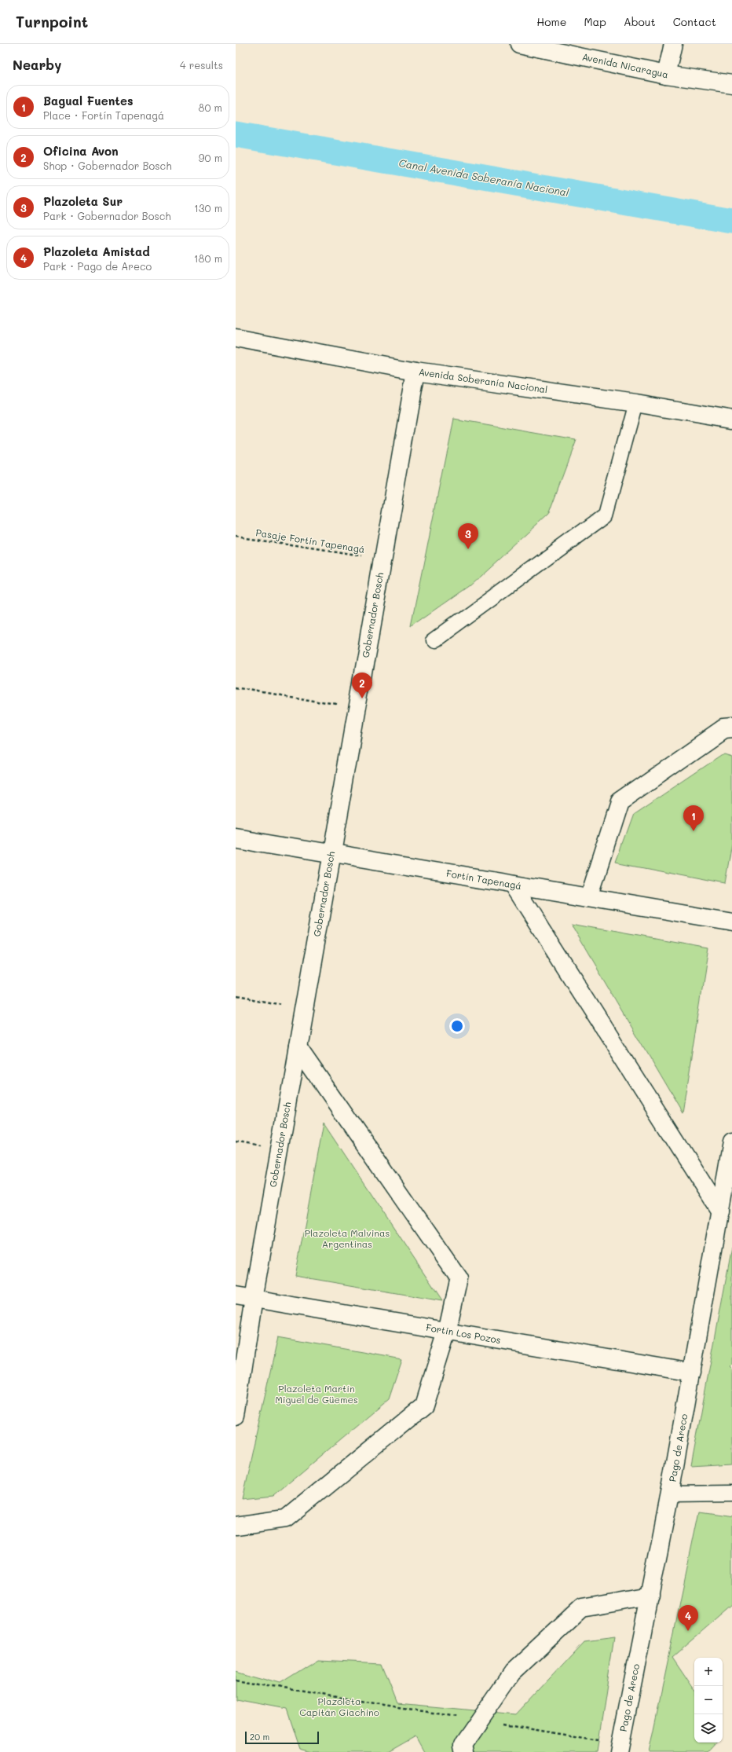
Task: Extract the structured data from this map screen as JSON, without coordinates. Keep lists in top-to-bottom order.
{
  "streets": {
    "street": [
      "Avenida Nicaragua",
      "Avenida Soberanía Nacional",
      "Gobernador Bosch",
      "Fortín Tapenagá",
      "Fortín Los Pozos",
      "Pago de Areco"
    ],
    "path": ["Pasaje Fortín Tapenagá"]
  },
  "crossings": [
    ["Avenida Soberanía Nacional", "Gobernador Bosch"],
    ["Pasaje Fortín Tapenagá", "Gobernador Bosch"],
    ["Gobernador Bosch", "Fortín Tapenagá"],
    ["Gobernador Bosch", "Fortín Los Pozos"],
    ["Fortín Los Pozos", "Pago de Areco"]
  ],
  "water": ["Canal Avenida Soberanía Nacional"],
  "parks": ["Plazoleta Malvinas Argentinas", "Plazoleta Martín Miguel de Güemes", "Plazoleta Capitán Giachino"],
  "scale_bar": "20 m",
  "page": {
    "header": "Turnpoint",
    "nav": [
      "Home",
      "Map",
      "About",
      "Contact"
    ],
    "heading": ["Nearby", "4 results"],
    "list": [
      {
        "mark": "1",
        "name": "Bagual Fuentes",
        "note": "Place · Fortín Tapenagá",
        "value": "80 m"
      },
      {
        "mark": "2",
        "name": "Oficina Avon",
        "note": "Shop · Gobernador Bosch",
        "value": "90 m"
      },
      {
        "mark": "3",
        "name": "Plazoleta Sur",
        "note": "Park · Gobernador Bosch",
        "value": "130 m"
      },
      {
        "mark": "4",
        "name": "Plazoleta Amistad",
        "note": "Park · Pago de Areco",
        "value": "180 m"
      }
    ],
    "pins": [
      "3",
      "2",
      "1",
      "4"
    ],
    "map_buttons": ["+", "−"],
    "scale": "20 m"
  }
}
